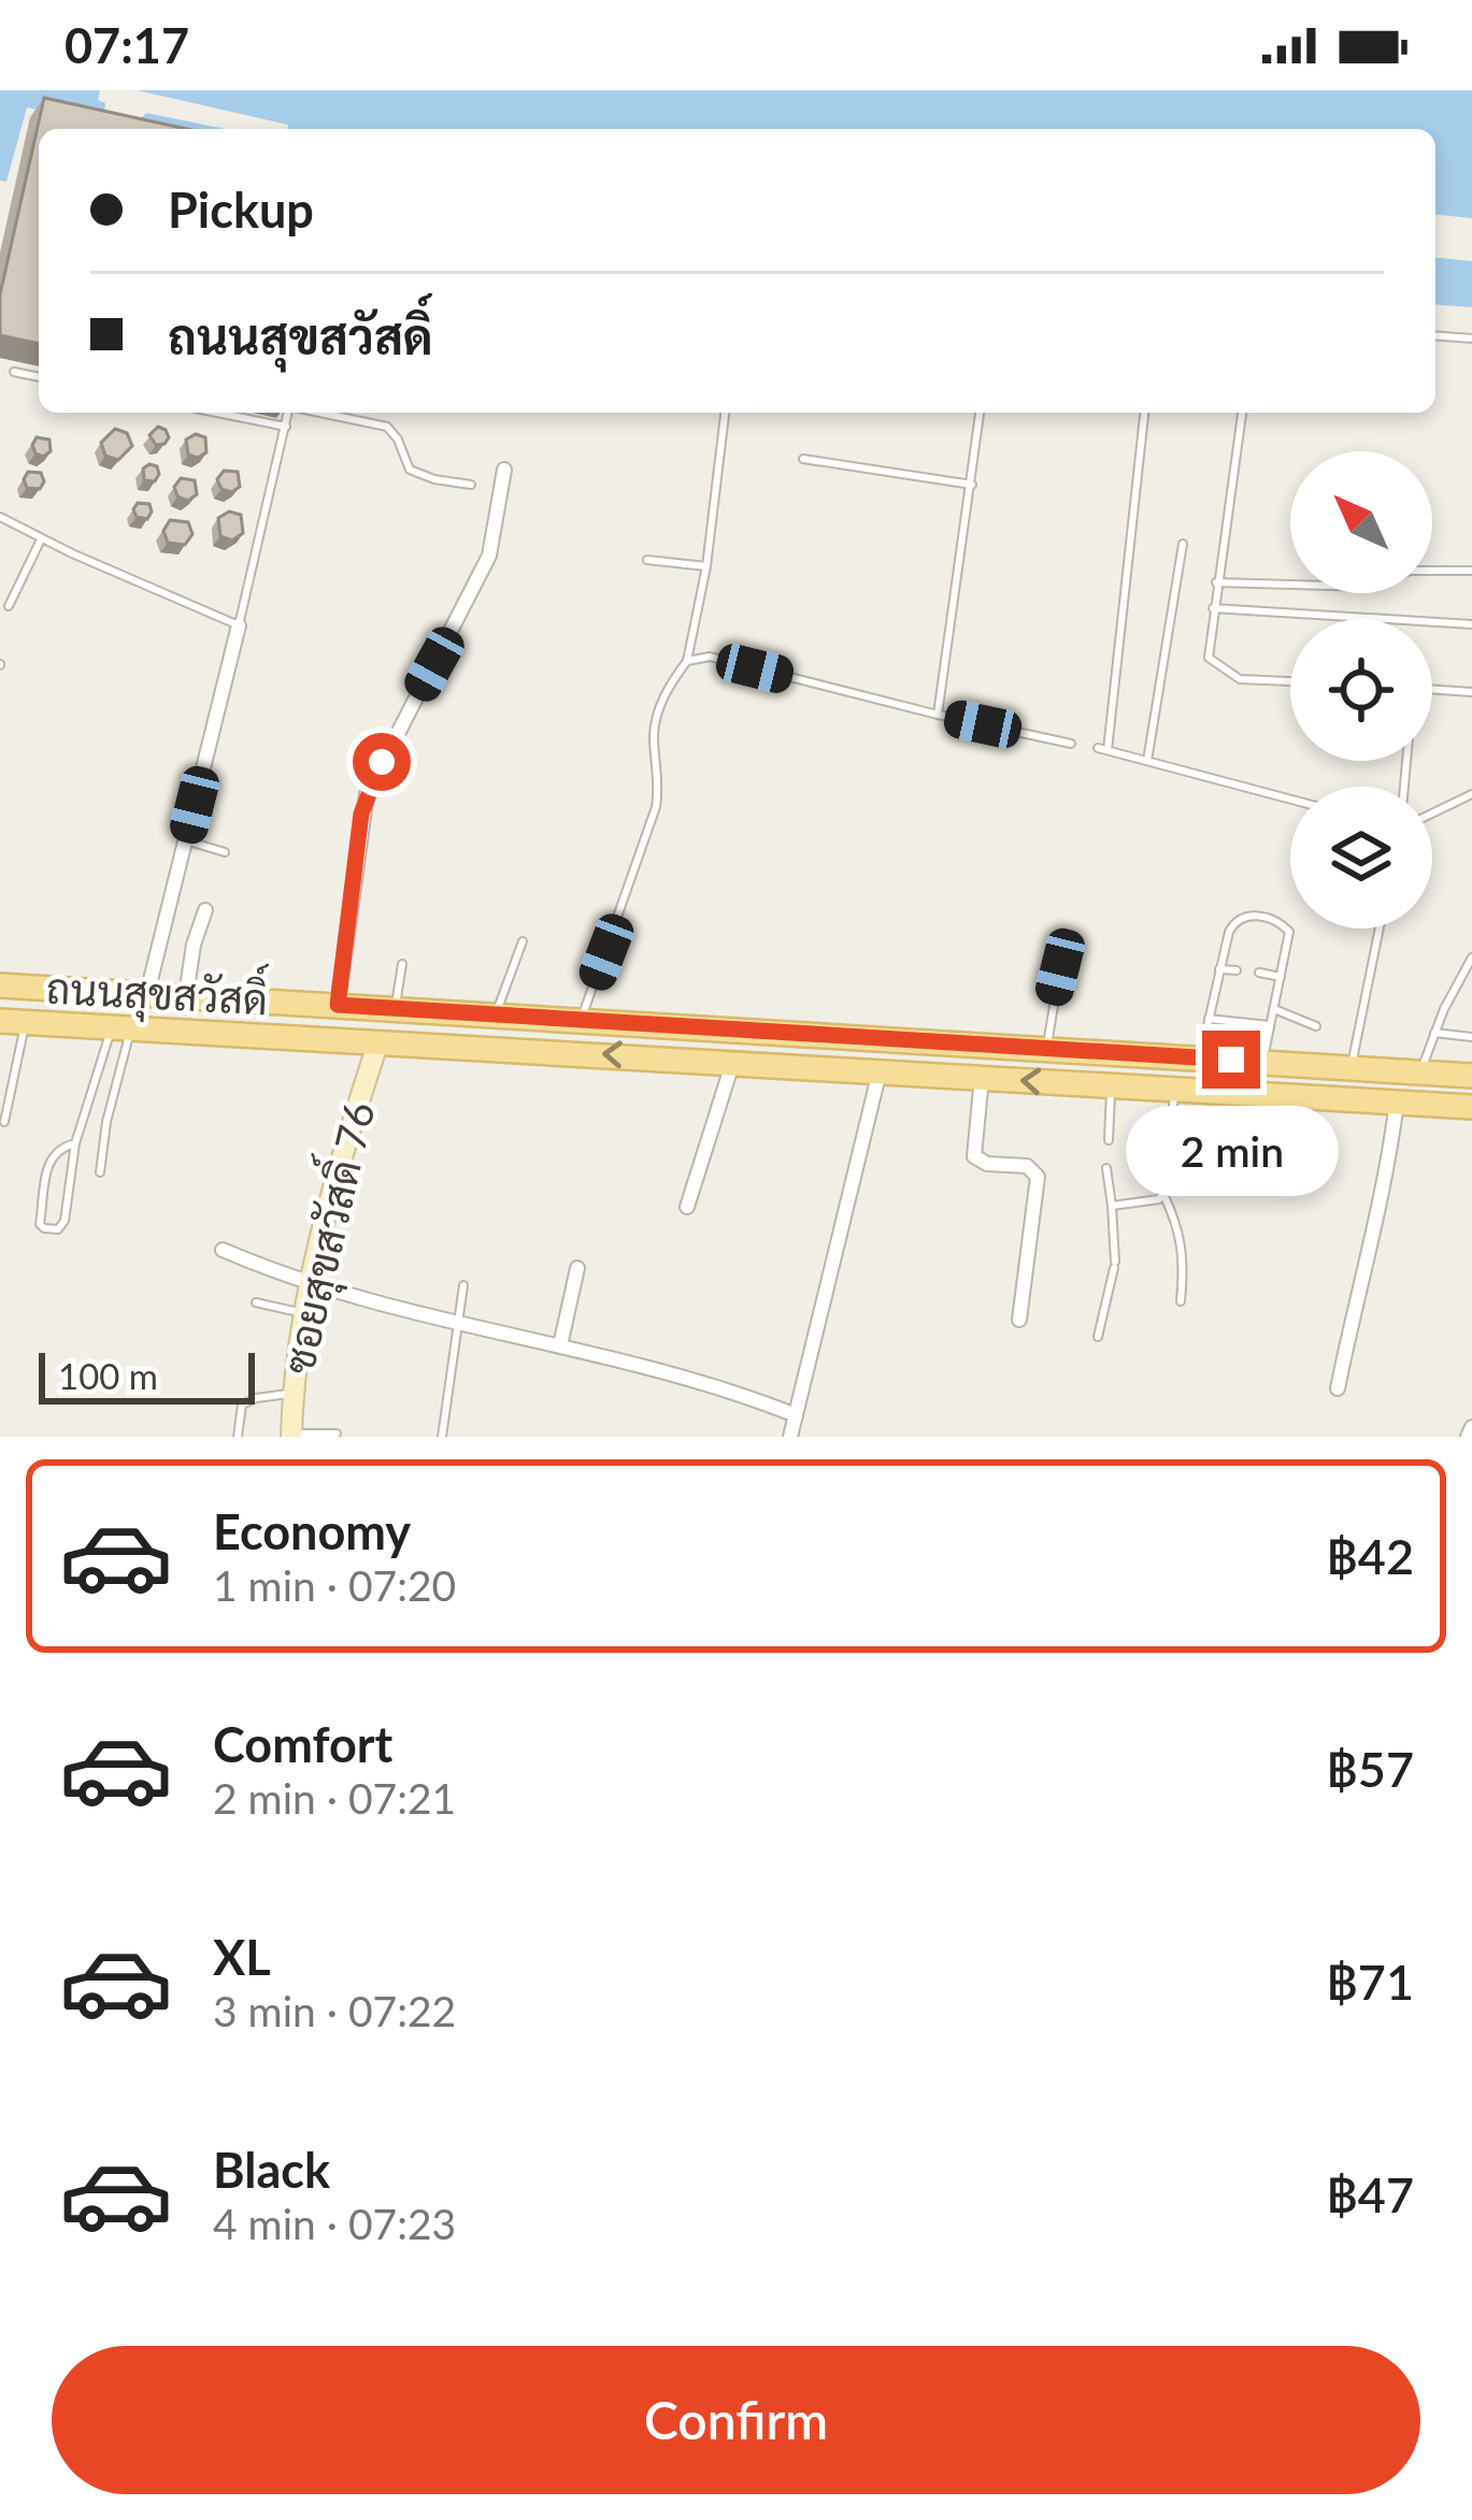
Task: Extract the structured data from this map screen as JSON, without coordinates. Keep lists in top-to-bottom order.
{
  "streets": {
    "main road": ["ถนนสุขสวัสดิ์"],
    "street": ["ซอยสุขสวัสดิ์ 76"]
  },
  "crossings": [
    ["ถนนสุขสวัสดิ์", "ซอยสุขสวัสดิ์ 76"]
  ],
  "scale_bar": "100 m",
  "north": "top left",
  "page": {
    "status": "07:17",
    "banner": ["Pickup", "ถนนสุขสวัสดิ์"],
    "bubble": "2 min",
    "scale": "100 m",
    "list": [
      {
        "name": "Economy",
        "note": "1 min · 07:20",
        "value": "฿42"
      },
      {
        "name": "Comfort",
        "note": "2 min · 07:21",
        "value": "฿57"
      },
      {
        "name": "XL",
        "note": "3 min · 07:22",
        "value": "฿71"
      },
      {
        "name": "Black",
        "note": "4 min · 07:23",
        "value": "฿47"
      }
    ],
    "buttons": "Confirm"
  }
}
